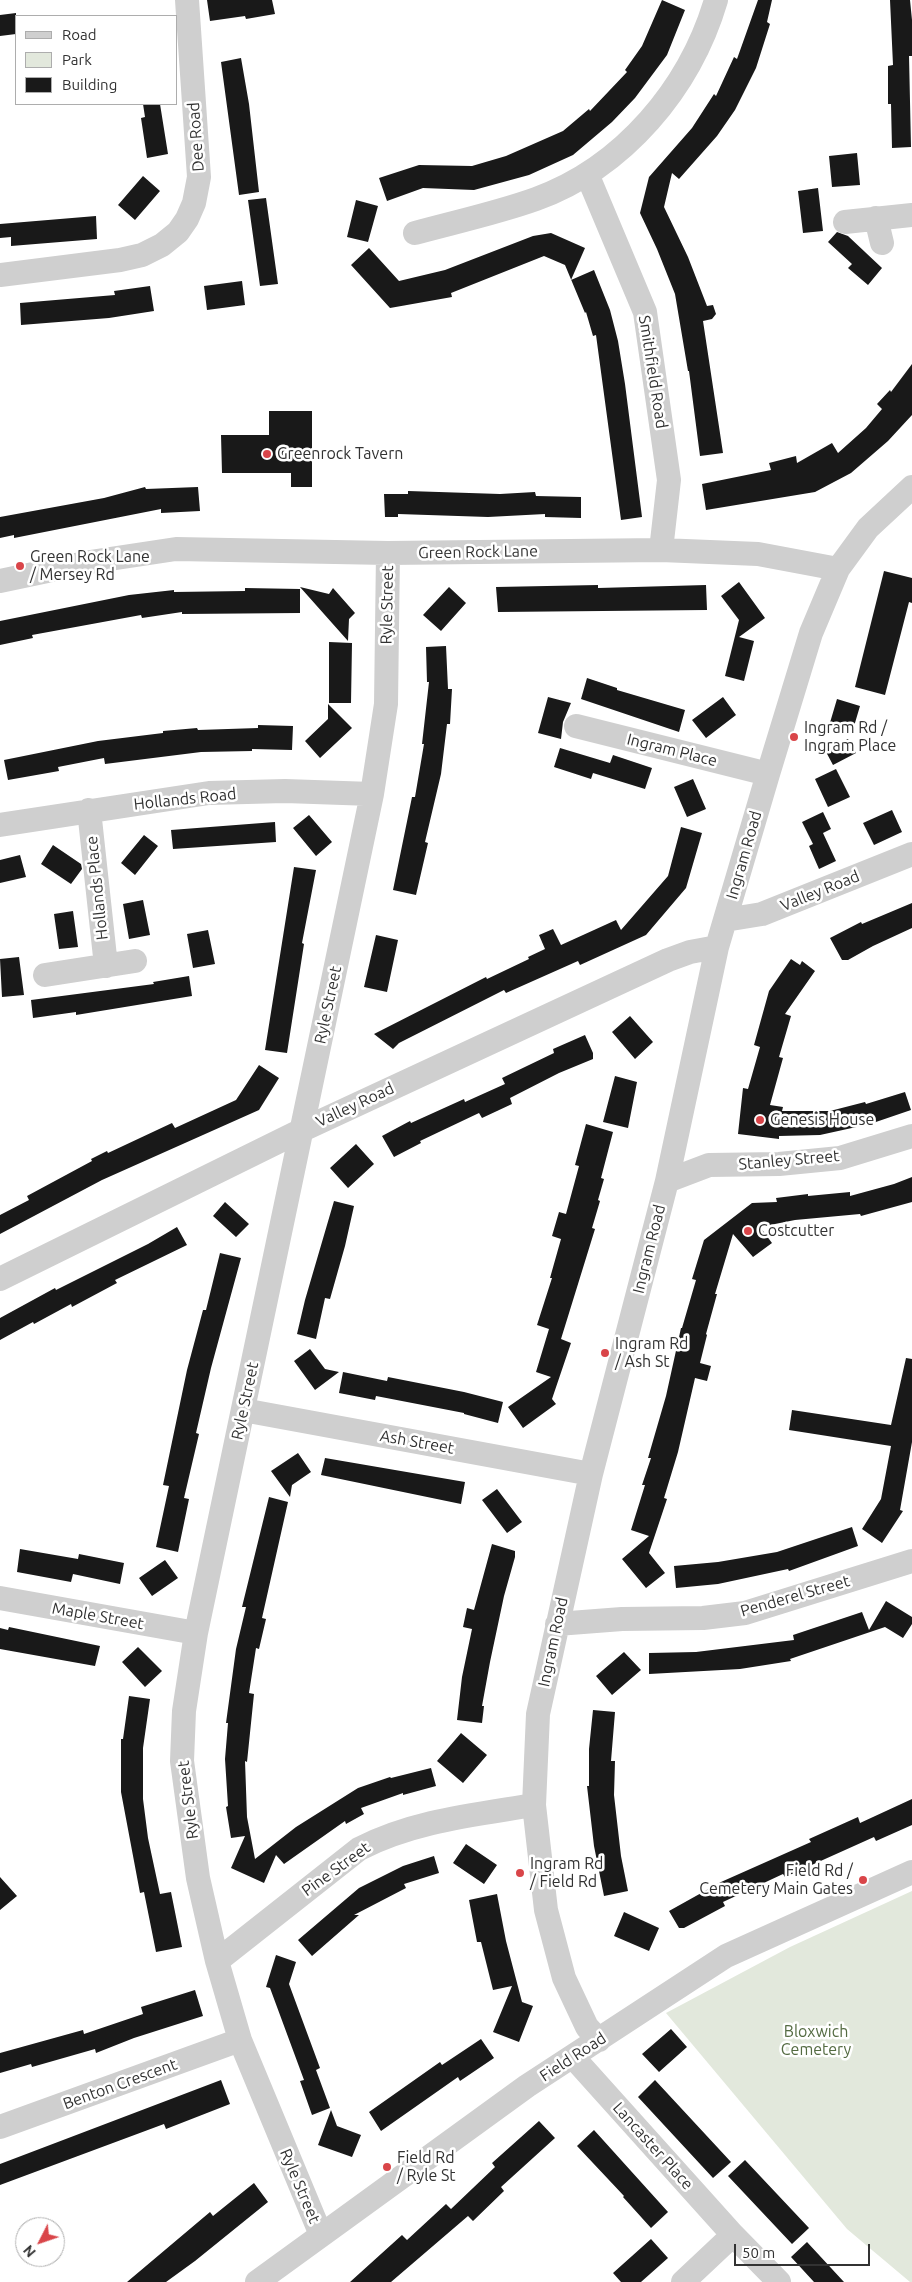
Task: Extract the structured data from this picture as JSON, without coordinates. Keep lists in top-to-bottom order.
{
  "streets": {
    "street": [
      "Dee Road",
      "Smithfield Road",
      "Green Rock Lane",
      "Ryle Street",
      "Ingram Place",
      "Hollands Road",
      "Ingram Road",
      "Hollands Place",
      "Valley Road",
      "Stanley Street",
      "Ash Street",
      "Penderel Street",
      "Maple Street",
      "Pine Street",
      "Field Road",
      "Benton Crescent",
      "Lancaster Place"
    ]
  },
  "crossings": [
    ["Smithfield Road", "Green Rock Lane"],
    ["Green Rock Lane", "Ryle Street"],
    ["Green Rock Lane", "Ingram Road"],
    ["Ryle Street", "Hollands Road"],
    ["Ryle Street", "Valley Road"],
    ["Ryle Street", "Ash Street"],
    ["Ryle Street", "Maple Street"],
    ["Ryle Street", "Pine Street"],
    ["Ryle Street", "Field Road"],
    ["Ryle Street", "Benton Crescent"],
    ["Ingram Place", "Ingram Road"],
    ["Hollands Road", "Hollands Place"],
    ["Ingram Road", "Valley Road"],
    ["Ingram Road", "Stanley Street"],
    ["Ingram Road", "Ash Street"],
    ["Ingram Road", "Penderel Street"],
    ["Ingram Road", "Pine Street"],
    ["Ingram Road", "Field Road"],
    ["Field Road", "Lancaster Place"]
  ],
  "parks": ["Bloxwich Cemetery"],
  "places": [
    "Greenrock Tavern",
    "Green Rock Lane / Mersey Rd",
    "Ingram Rd / Ingram Place",
    "Genesis House",
    "Costcutter",
    "Ingram Rd / Ash St",
    "Ingram Rd / Field Rd",
    "Field Rd / Cemetery Main Gates",
    "Field Rd / Ryle St"
  ],
  "legend": ["Road", "Park", "Building"],
  "scale_bar": "50 m",
  "north": "bottom left"
}
